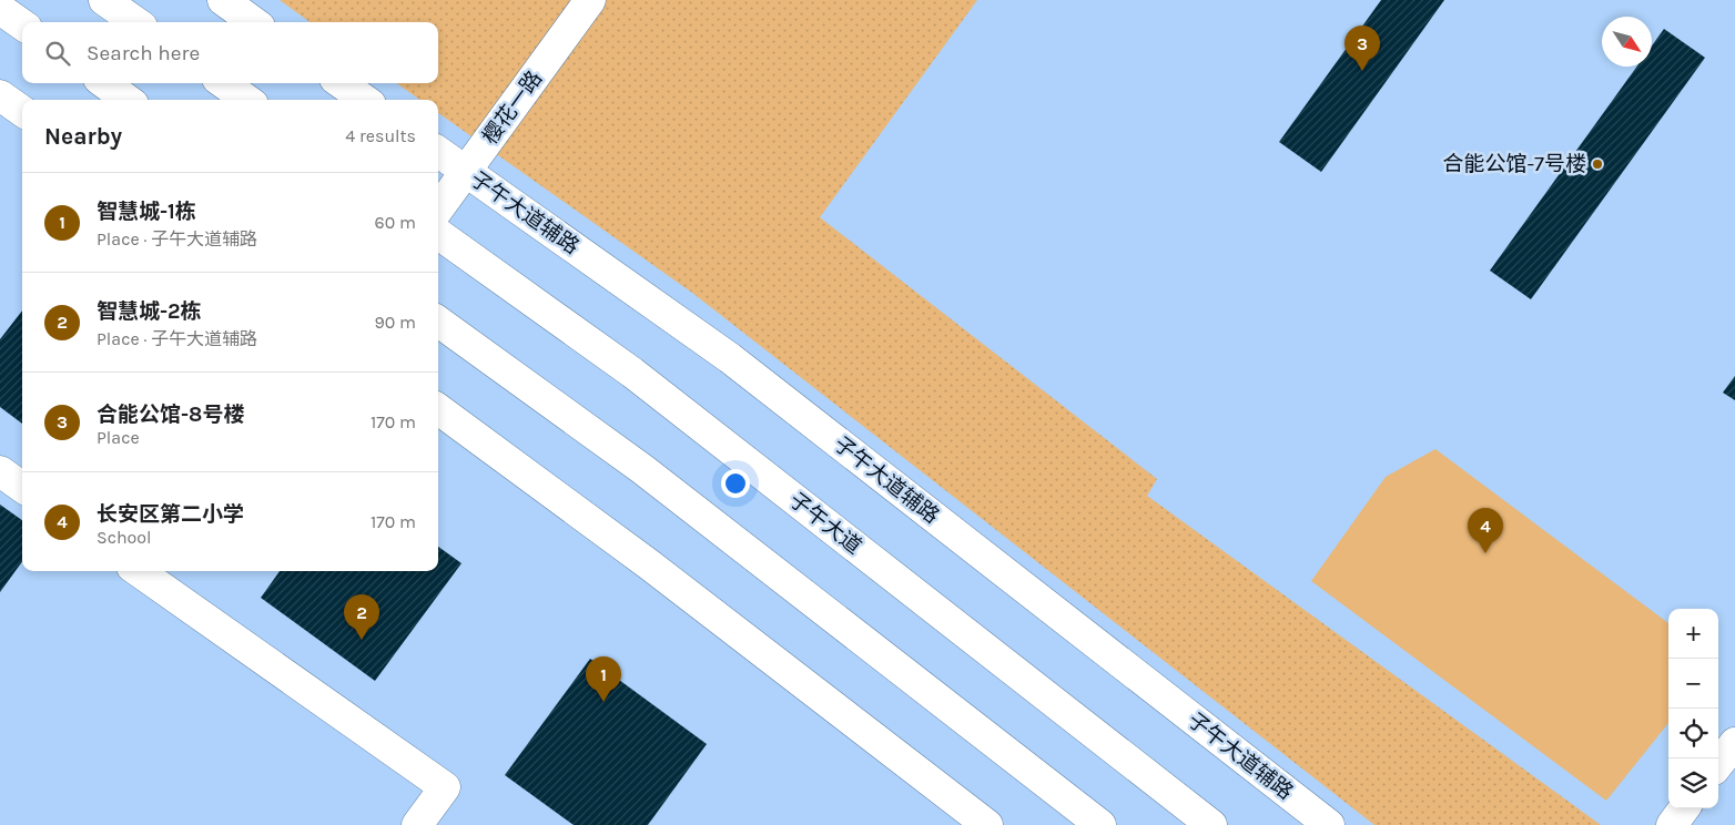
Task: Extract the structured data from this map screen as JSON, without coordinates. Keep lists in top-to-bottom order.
{
  "streets": {
    "street": ["樱花一路", "子午大道辅路", "子午大道"]
  },
  "crossings": [
    ["樱花一路", "子午大道辅路"]
  ],
  "places": ["合能公馆-7号楼"],
  "north": "bottom right",
  "page": {
    "search": "Search here",
    "pins": [
      "3",
      "4",
      "2",
      "1"
    ],
    "heading": ["Nearby", "4 results"],
    "list": [
      {
        "mark": "1",
        "name": "智慧城-1栋",
        "note": "Place · 子午大道辅路",
        "value": "60 m"
      },
      {
        "mark": "2",
        "name": "智慧城-2栋",
        "note": "Place · 子午大道辅路",
        "value": "90 m"
      },
      {
        "mark": "3",
        "name": "合能公馆-8号楼",
        "note": "Place",
        "value": "170 m"
      },
      {
        "mark": "4",
        "name": "长安区第二小学",
        "note": "School",
        "value": "170 m"
      }
    ],
    "map_buttons": ["+", "−"]
  }
}
